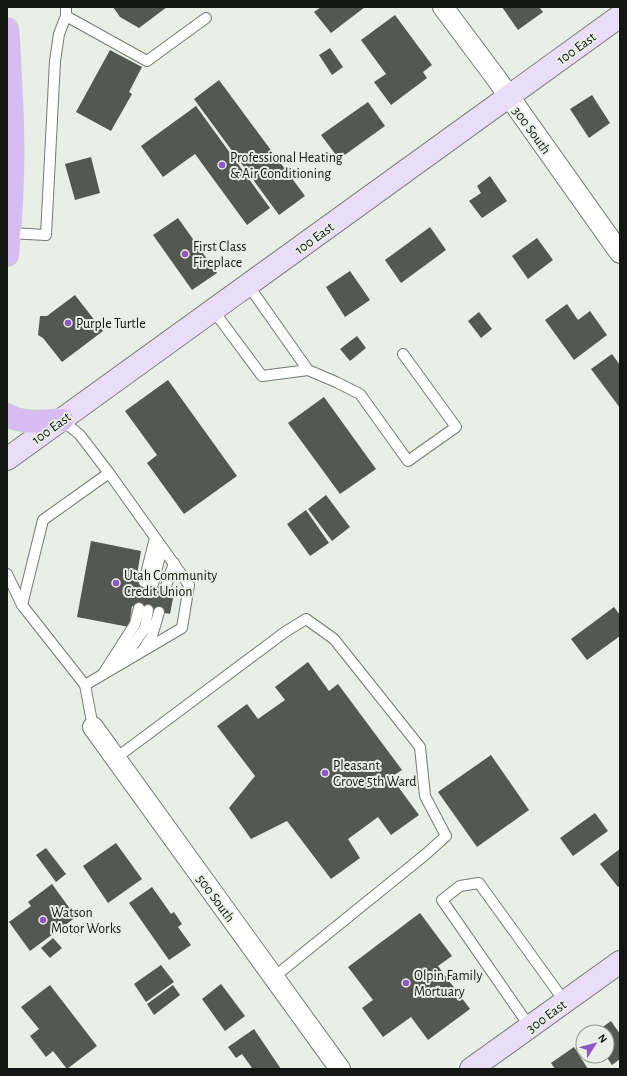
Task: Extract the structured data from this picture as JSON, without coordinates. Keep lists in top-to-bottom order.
{
  "streets": {
    "main road": ["100 East", "300 East"],
    "street": ["300 South", "500 South"]
  },
  "crossings": [
    ["100 East", "300 South"]
  ],
  "places": [
    "Professional Heating & Air Conditioning",
    "First Class Fireplace",
    "Purple Turtle",
    "Utah Community Credit Union",
    "Pleasant Grove 5th Ward",
    "Watson Motor Works",
    "Olpin Family Mortuary"
  ],
  "north": "top right"
}
